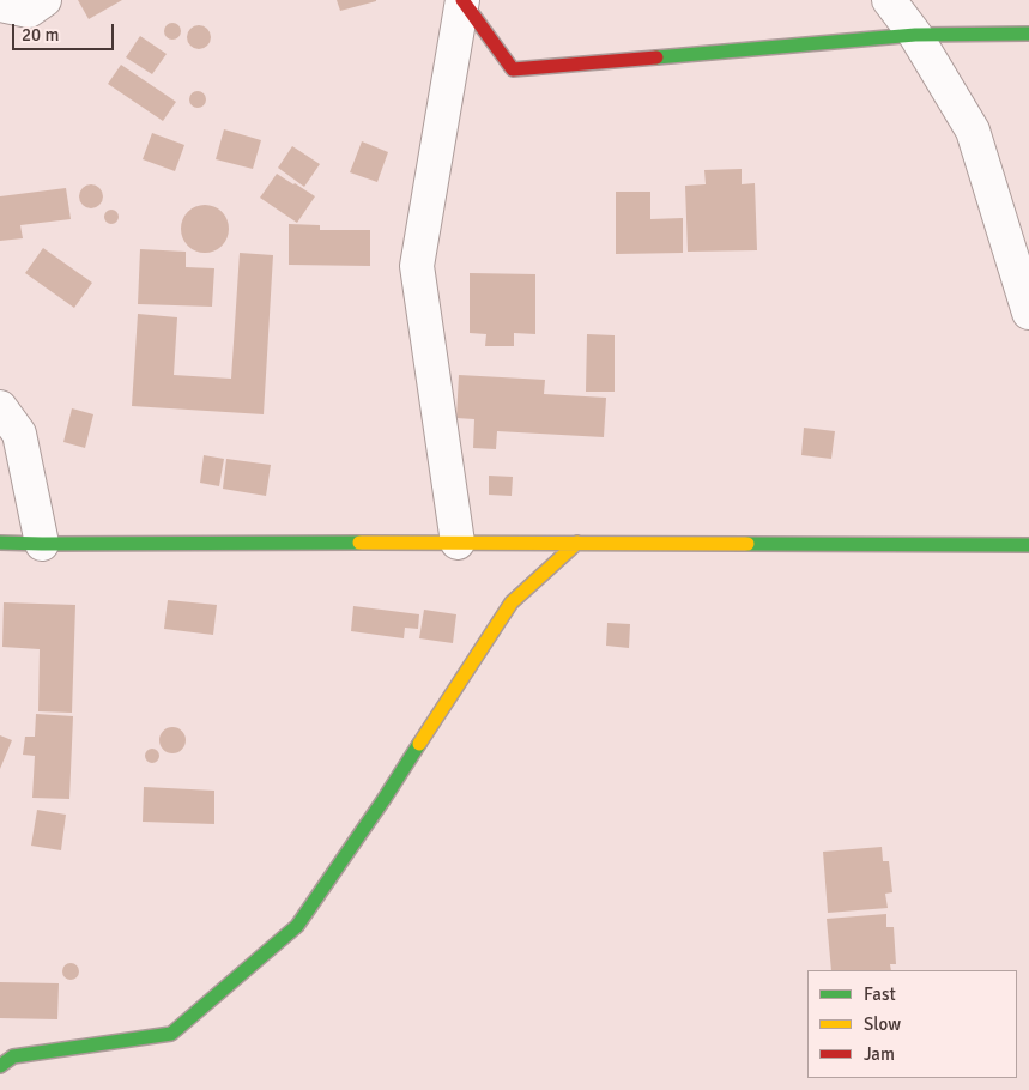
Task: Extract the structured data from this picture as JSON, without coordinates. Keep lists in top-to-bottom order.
{
  "legend": ["Fast", "Slow", "Jam"],
  "scale_bar": "20 m"
}
